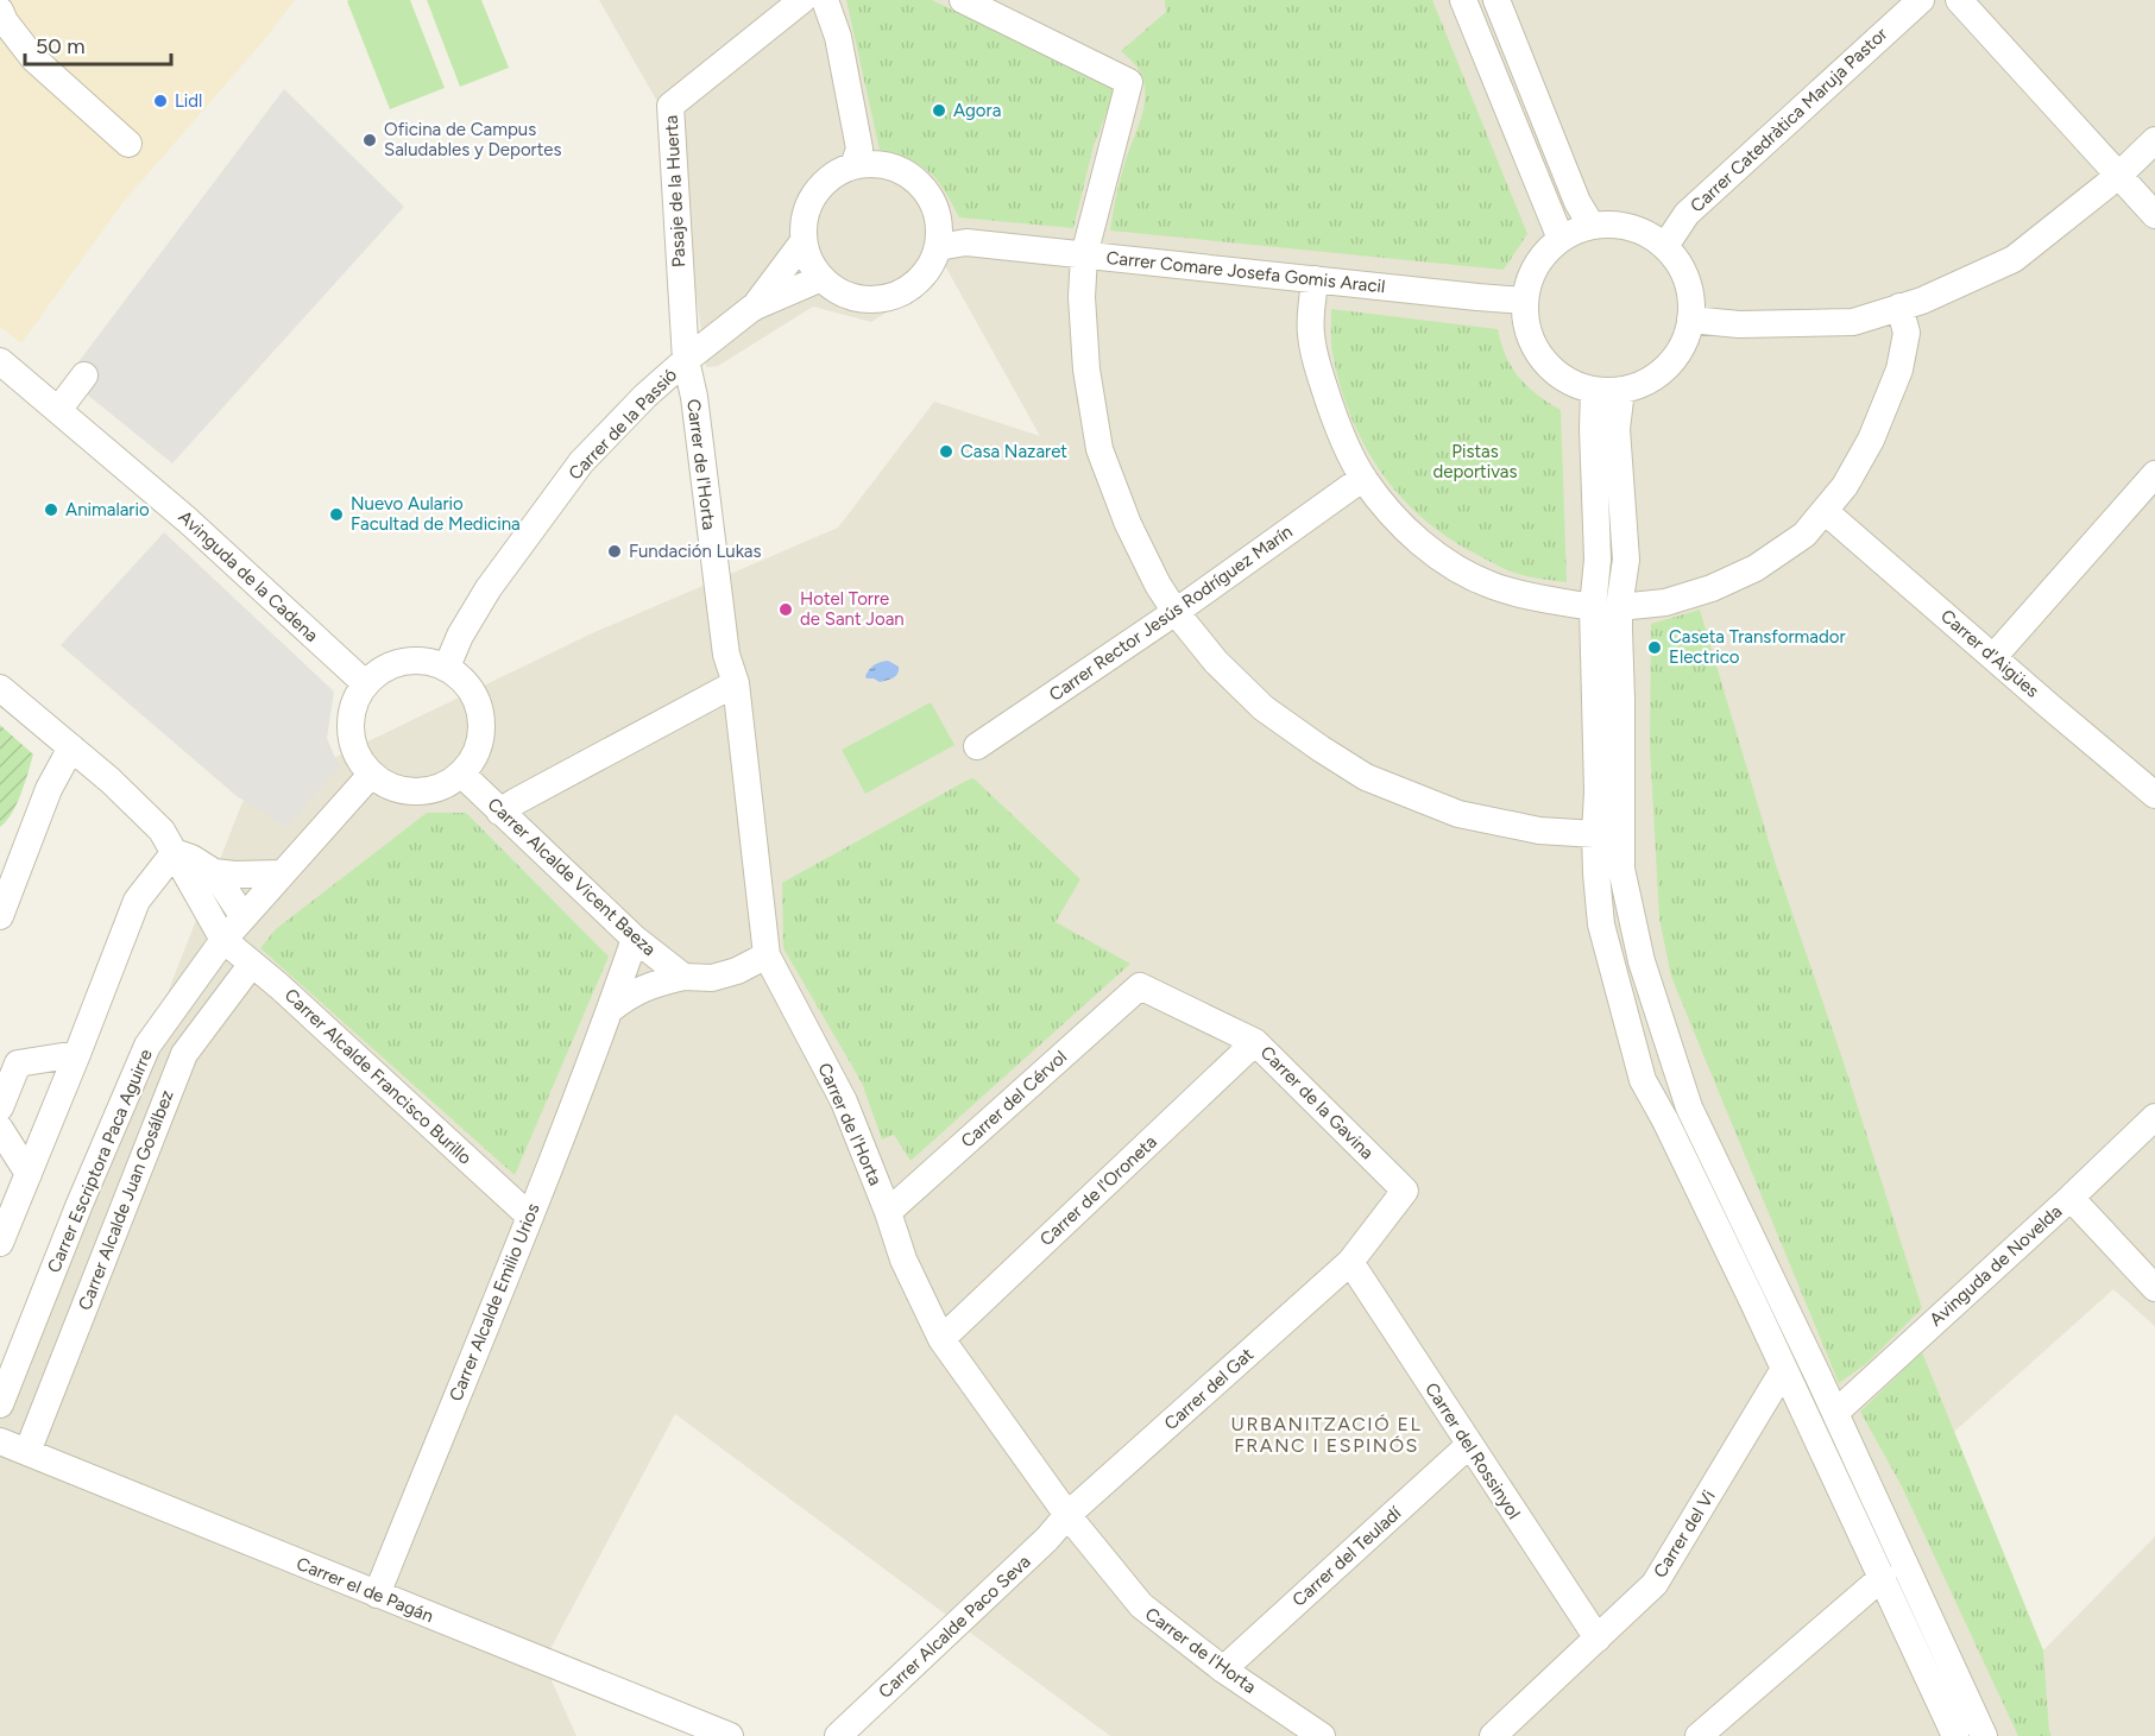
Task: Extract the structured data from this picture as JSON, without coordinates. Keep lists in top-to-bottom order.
{
  "streets": {
    "street": [
      "Carrer Catedràtica Maruja Pastor",
      "Pasaje de la Huerta",
      "Carrer Comare Josefa Gomis Aracil",
      "Carrer de la Passió",
      "Carrer de l'Horta",
      "Avinguda de la Cadena",
      "Carrer Rector Jesús Rodríguez Marín",
      "Carrer d'Aigües",
      "Carrer Alcalde Vicent Baeza",
      "Carrer Alcalde Francisco Burillo",
      "Carrer del Cérvol",
      "Carrer de la Gavina",
      "Carrer Escriptora Paca Aguirre",
      "Carrer de l'Oroneta",
      "Carrer Alcalde Juan Gosálbez",
      "Avinguda de Novelda",
      "Carrer Alcalde Emilio Urios",
      "Carrer del Gat",
      "Carrer del Rossinyol",
      "Carrer del Vi",
      "Carrer del Teuladí",
      "Carrer el de Pagán",
      "Carrer Alcalde Paco Seva"
    ]
  },
  "crossings": [
    ["Carrer Catedràtica Maruja Pastor", "Carrer Comare Josefa Gomis Aracil"],
    ["Pasaje de la Huerta", "Carrer de la Passió"],
    ["Pasaje de la Huerta", "Carrer de l'Horta"],
    ["Carrer Comare Josefa Gomis Aracil", "Carrer de la Passió"],
    ["Carrer de la Passió", "Carrer de l'Horta"],
    ["Carrer de la Passió", "Avinguda de la Cadena"],
    ["Carrer de la Passió", "Carrer Alcalde Vicent Baeza"],
    ["Carrer de la Passió", "Carrer Escriptora Paca Aguirre"],
    ["Carrer de l'Horta", "Carrer del Cérvol"],
    ["Carrer de l'Horta", "Carrer de l'Oroneta"],
    ["Carrer de l'Horta", "Carrer del Gat"],
    ["Carrer de l'Horta", "Carrer del Teuladí"],
    ["Carrer de l'Horta", "Carrer Alcalde Paco Seva"],
    ["Avinguda de la Cadena", "Carrer Alcalde Vicent Baeza"],
    ["Avinguda de la Cadena", "Carrer Escriptora Paca Aguirre"],
    ["Carrer Alcalde Vicent Baeza", "Carrer Escriptora Paca Aguirre"],
    ["Carrer Alcalde Vicent Baeza", "Carrer Alcalde Emilio Urios"],
    ["Carrer Alcalde Francisco Burillo", "Carrer Escriptora Paca Aguirre"],
    ["Carrer Alcalde Francisco Burillo", "Carrer Alcalde Juan Gosálbez"],
    ["Carrer Alcalde Francisco Burillo", "Carrer Alcalde Emilio Urios"],
    ["Carrer del Cérvol", "Carrer de la Gavina"],
    ["Carrer de la Gavina", "Carrer de l'Oroneta"],
    ["Carrer de la Gavina", "Carrer del Gat"],
    ["Carrer de la Gavina", "Carrer del Rossinyol"],
    ["Carrer Alcalde Juan Gosálbez", "Carrer el de Pagán"],
    ["Carrer Alcalde Emilio Urios", "Carrer el de Pagán"],
    ["Carrer del Gat", "Carrer del Rossinyol"],
    ["Carrer del Gat", "Carrer Alcalde Paco Seva"],
    ["Carrer del Rossinyol", "Carrer del Vi"],
    ["Carrer del Rossinyol", "Carrer del Teuladí"]
  ],
  "districts": ["URBANITZACIÓ EL FRANC I ESPINÓS"],
  "parks": ["Pistas deportivas"],
  "places": [
    "Lidl",
    "Agora",
    "Oficina de Campus Saludables y Deportes",
    "Casa Nazaret",
    "Animalario",
    "Nuevo Aulario Facultad de Medicina",
    "Fundación Lukas",
    "Hotel Torre de Sant Joan",
    "Caseta Transformador Electrico"
  ],
  "scale_bar": "50 m"
}
